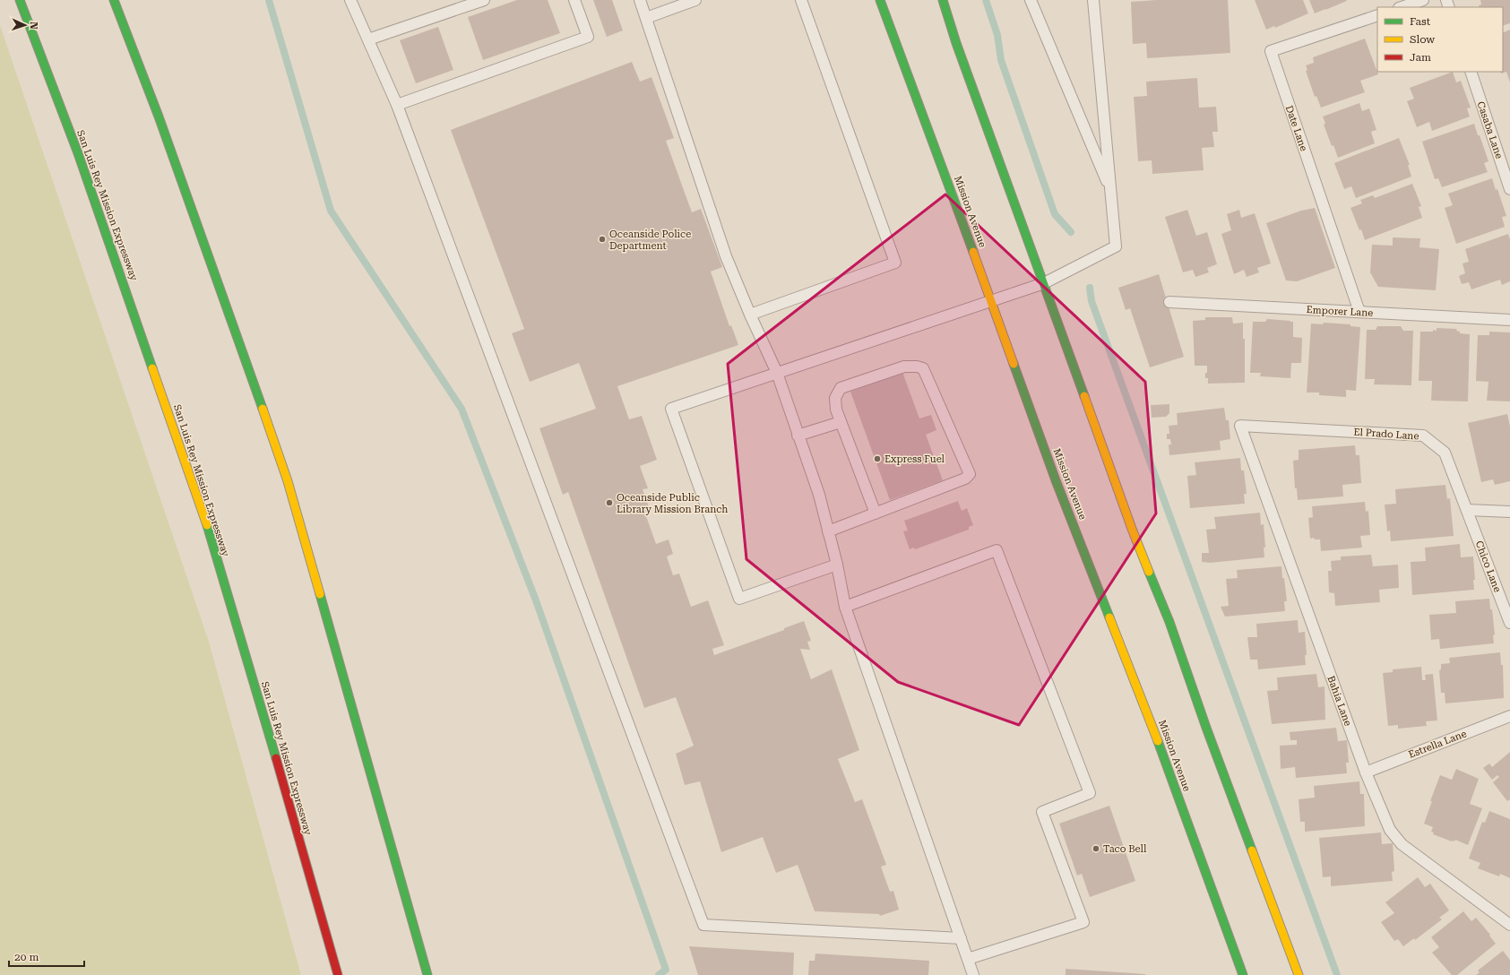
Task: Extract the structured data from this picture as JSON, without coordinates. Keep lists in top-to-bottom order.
{
  "streets": {
    "main road": ["San Luis Rey Mission Expressway", "Mission Avenue"],
    "lane": [
      "Date Lane",
      "Casaba Lane",
      "Emporer Lane",
      "El Prado Lane",
      "Chico Lane",
      "Bahia Lane",
      "Estrella Lane"
    ]
  },
  "crossings": [
    ["Date Lane", "Emporer Lane"],
    ["El Prado Lane", "Chico Lane"],
    ["El Prado Lane", "Bahia Lane"],
    ["Bahia Lane", "Estrella Lane"]
  ],
  "places": [
    "Oceanside Police Department",
    "Express Fuel",
    "Oceanside Public Library Mission Branch",
    "Taco Bell"
  ],
  "legend": ["Fast", "Slow", "Jam"],
  "scale_bar": "20 m",
  "north": "right"
}
